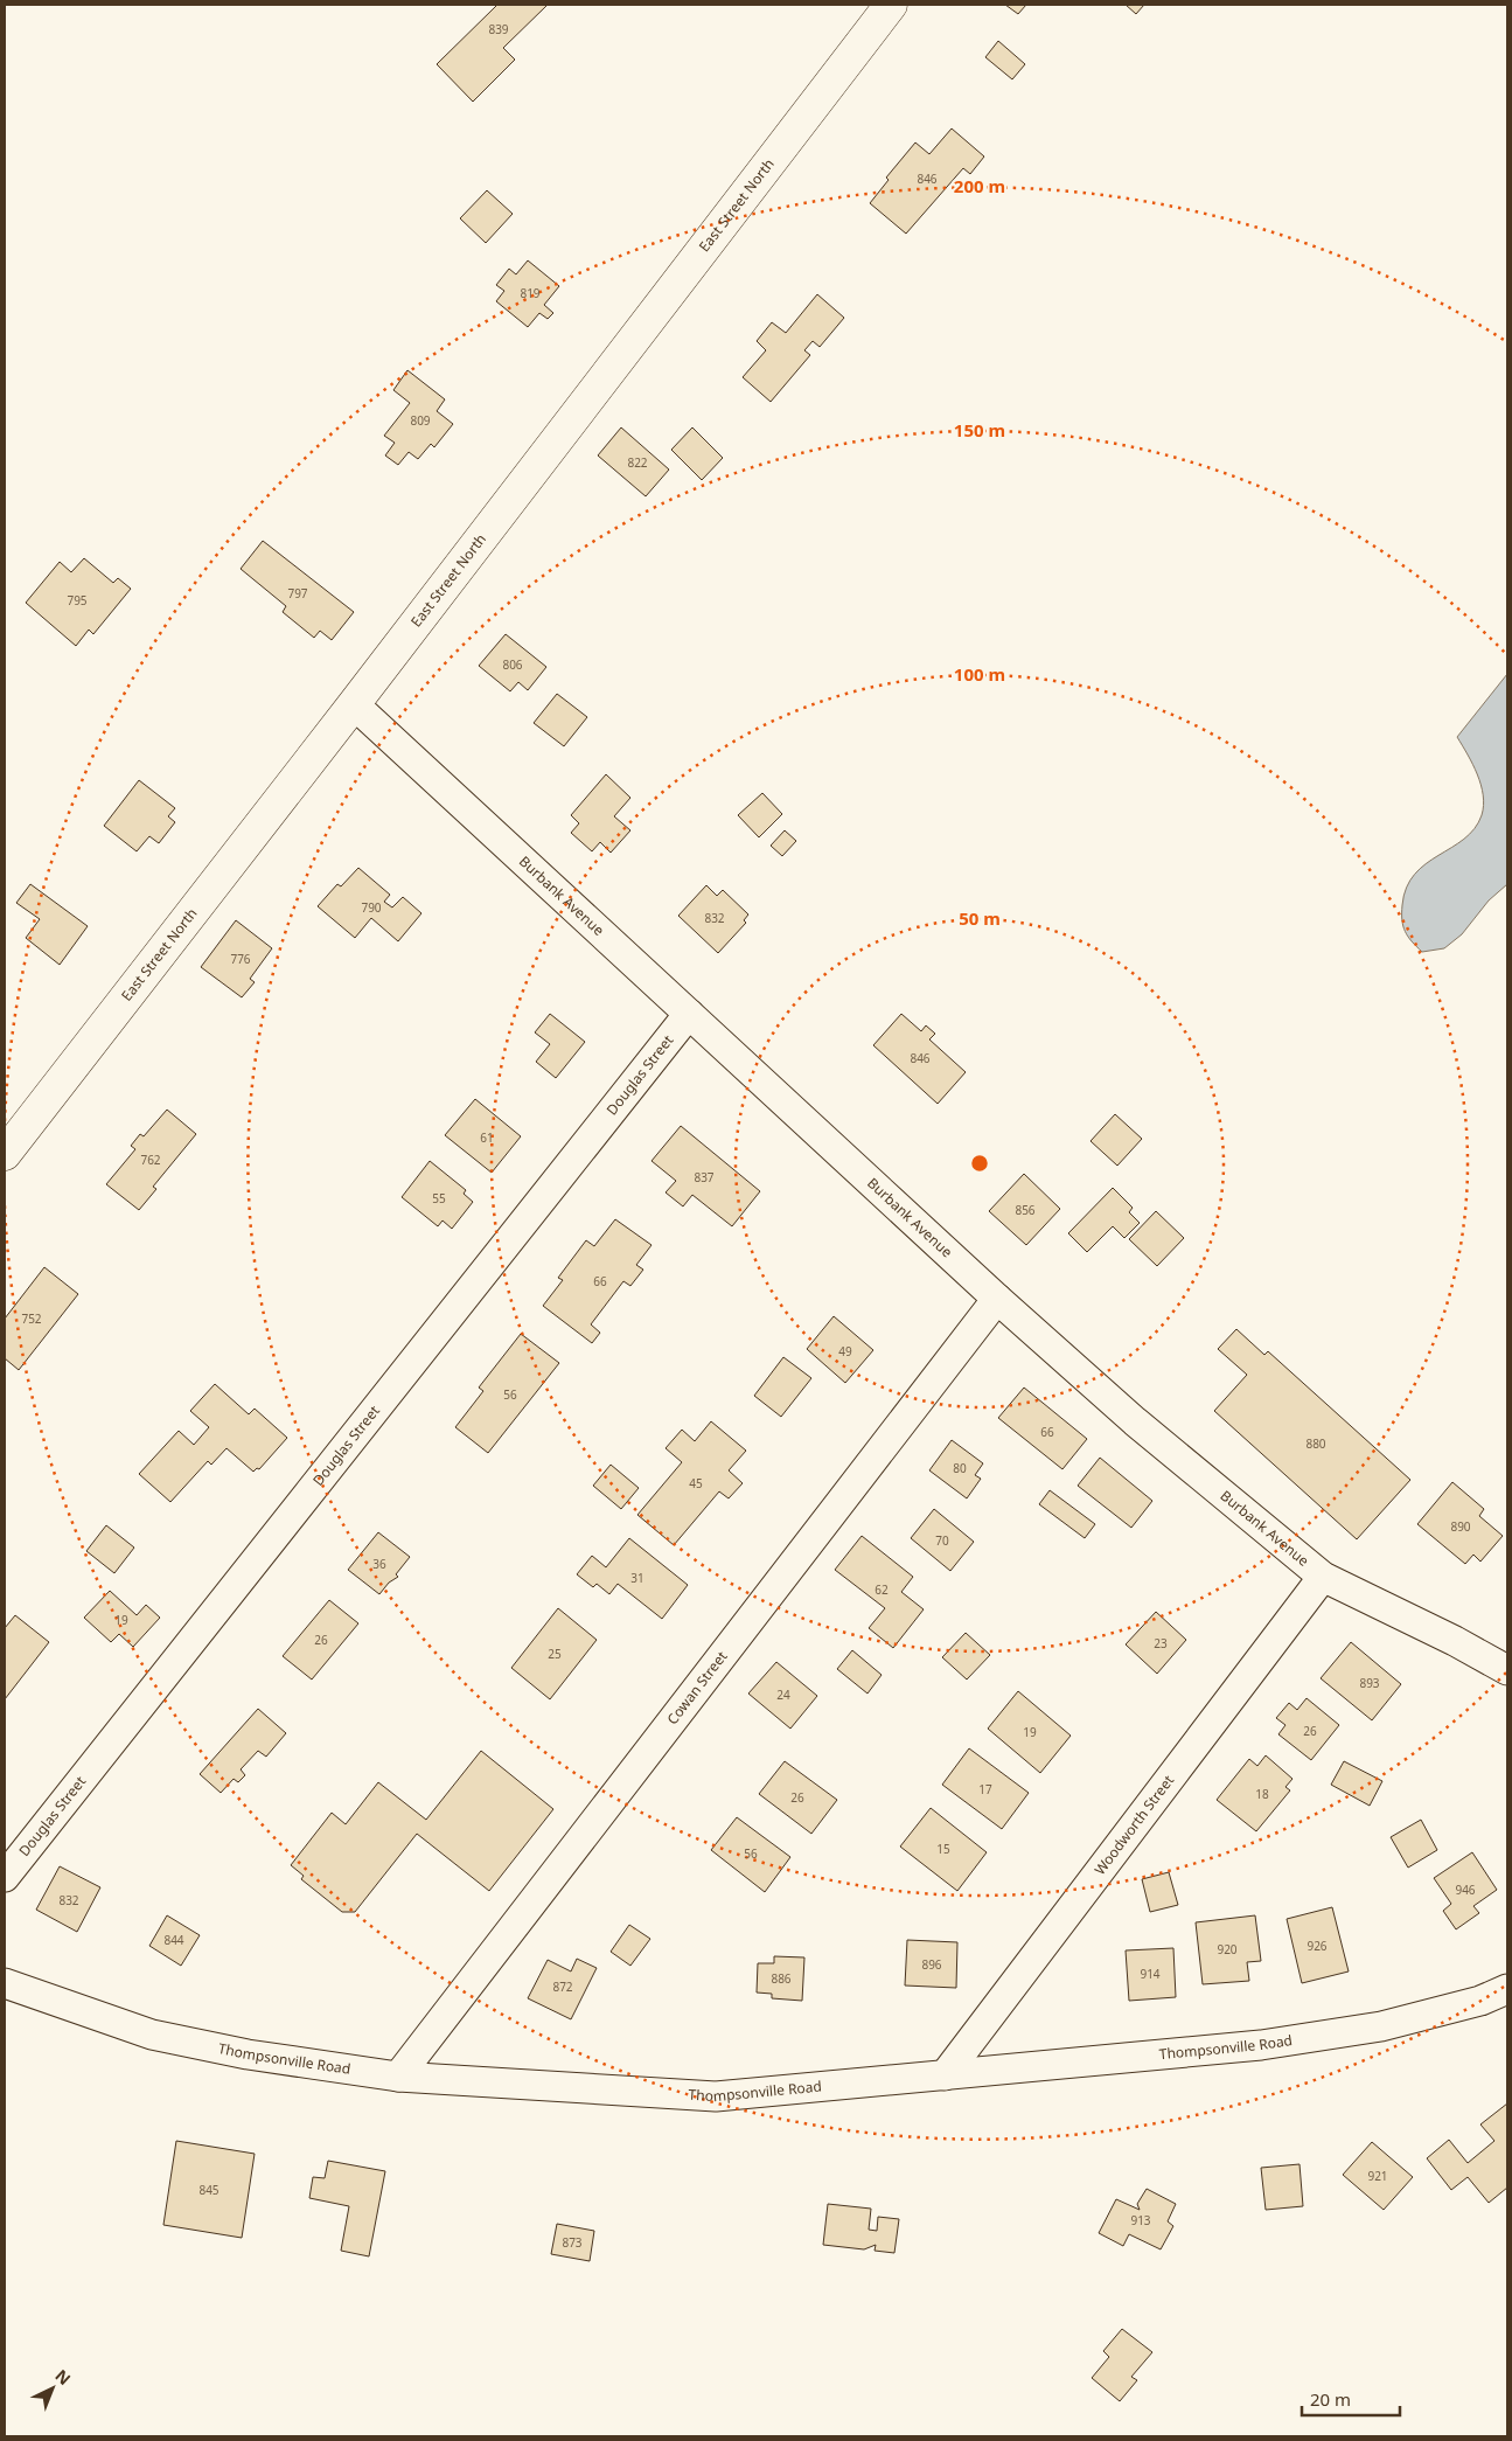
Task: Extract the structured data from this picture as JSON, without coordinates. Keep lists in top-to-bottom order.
{
  "streets": {
    "main road": ["East Street North"],
    "street": [
      "Burbank Avenue",
      "Douglas Street",
      "Cowan Street",
      "Woodworth Street",
      "Thompsonville Road"
    ]
  },
  "crossings": [
    ["East Street North", "Burbank Avenue"],
    ["Burbank Avenue", "Douglas Street"],
    ["Burbank Avenue", "Cowan Street"],
    ["Burbank Avenue", "Woodworth Street"],
    ["Cowan Street", "Thompsonville Road"],
    ["Woodworth Street", "Thompsonville Road"]
  ],
  "house_numbers": [
    "839",
    "846",
    "819",
    "809",
    "822",
    "797",
    "795",
    "806",
    "790",
    "832",
    "776",
    "846",
    "61",
    "762",
    "837",
    "55",
    "856",
    "66",
    "752",
    "49",
    "56",
    "66",
    "880",
    "80",
    "45",
    "890",
    "70",
    "36",
    "31",
    "62",
    "19",
    "26",
    "23",
    "25",
    "893",
    "24",
    "26",
    "19",
    "17",
    "18",
    "26",
    "15",
    "56",
    "946",
    "832",
    "844",
    "926",
    "920",
    "896",
    "914",
    "886",
    "872",
    "921",
    "845",
    "913",
    "873"
  ],
  "scale_bar": "20 m",
  "north": "top right",
  "rings": [
    "200 m",
    "150 m",
    "100 m",
    "50 m"
  ]
}
